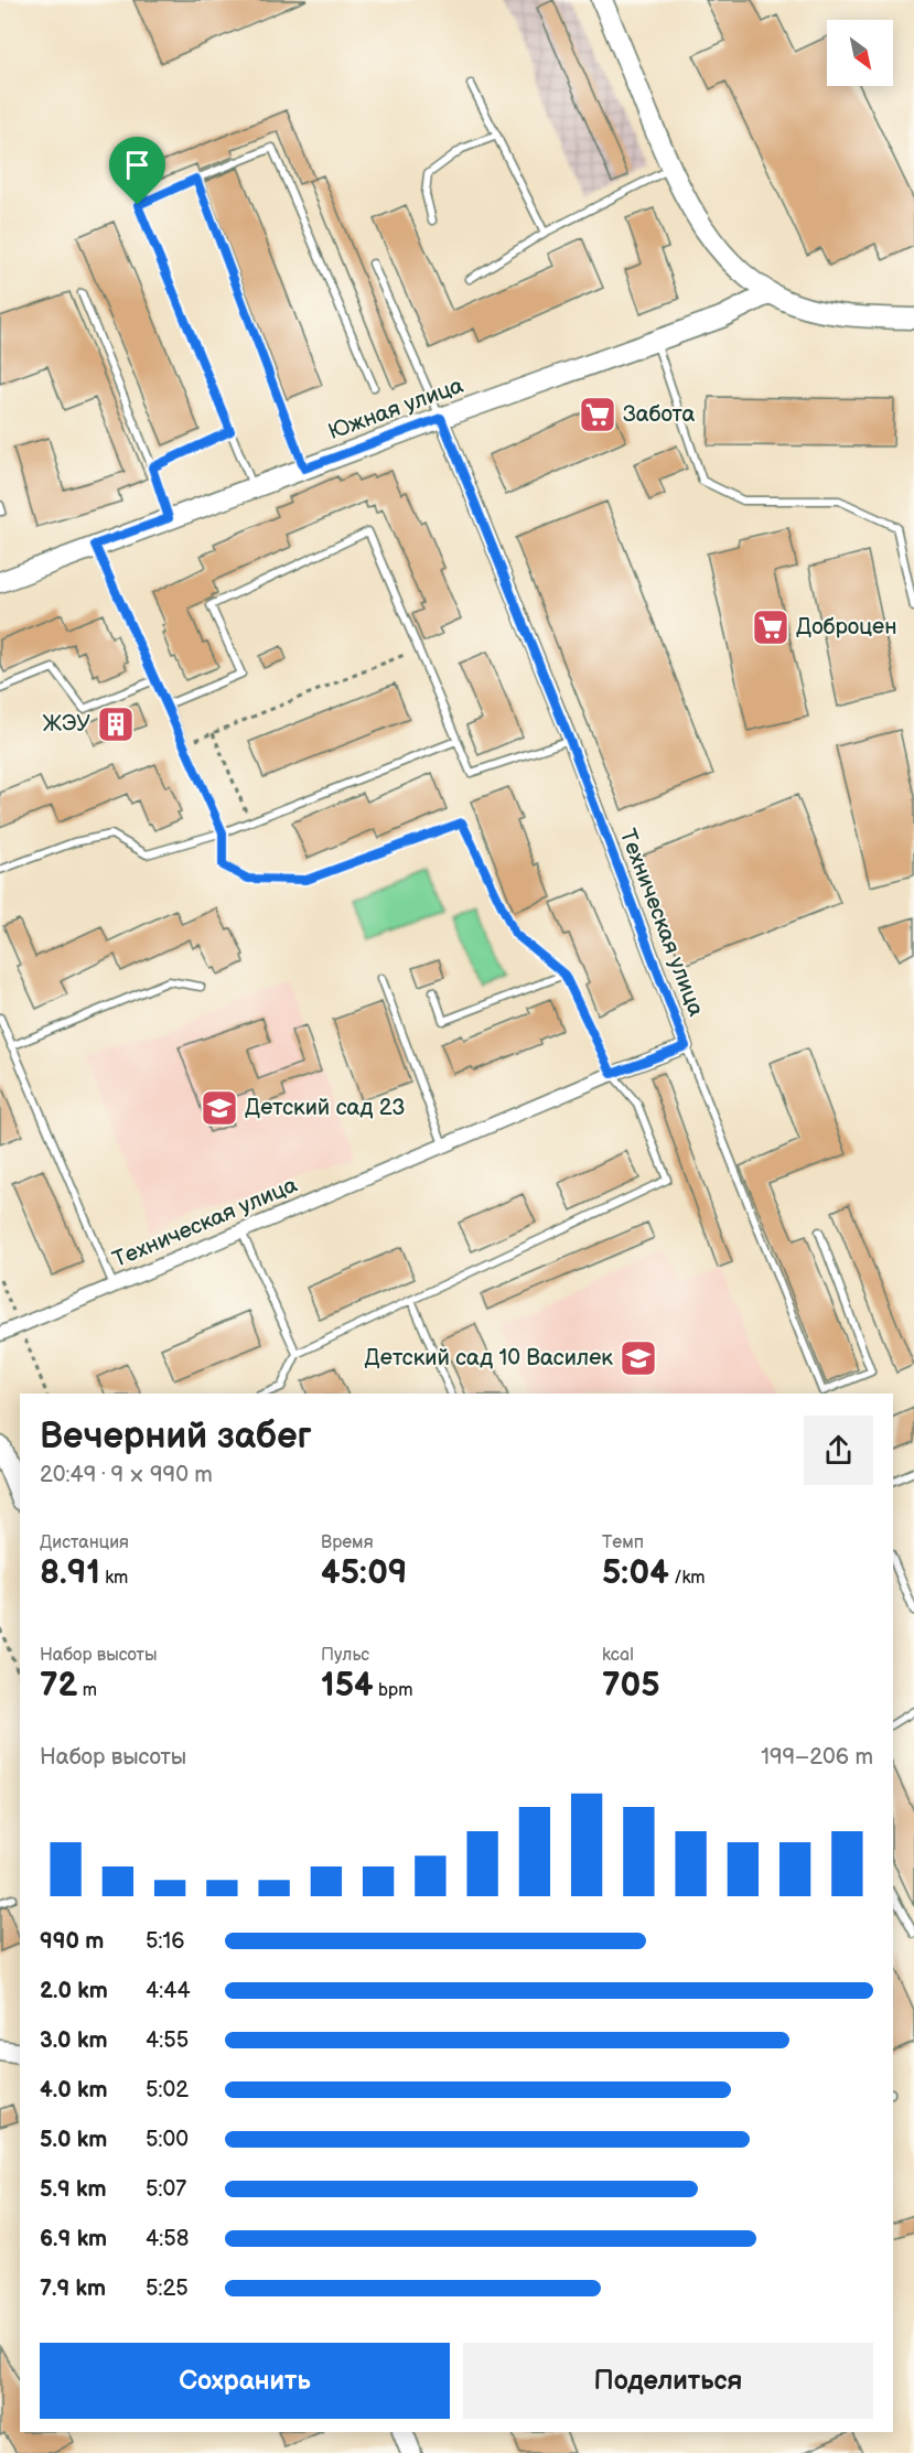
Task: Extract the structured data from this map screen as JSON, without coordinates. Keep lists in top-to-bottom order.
{
  "streets": {
    "street": ["Южная улица", "Техническая улица"]
  },
  "crossings": [
    ["Южная улица", "Техническая улица"]
  ],
  "places": {
    "supermarket": ["Забота", "Доброцен"],
    "building": ["ЖЭУ"],
    "school or university": ["Детский сад 23", "Детский сад 10 Василек"]
  },
  "north": "bottom right",
  "page": {
    "heading": ["Вечерний забег", "20:49 · 9 × 990 m"],
    "stats": [
      ["Дистанция", "8.91 km"],
      ["Время", "45:09"],
      ["Темп", "5:04 /km"],
      ["Набор высоты", "72 m"],
      ["Пульс", "154 bpm"],
      ["kcal", "705"]
    ],
    "chart": ["Набор высоты", "199–206 m"],
    "list": [
      {
        "name": "990 m",
        "note": "5:16"
      },
      {
        "name": "2.0 km",
        "note": "4:44"
      },
      {
        "name": "3.0 km",
        "note": "4:55"
      },
      {
        "name": "4.0 km",
        "note": "5:02"
      },
      {
        "name": "5.0 km",
        "note": "5:00"
      },
      {
        "name": "5.9 km",
        "note": "5:07"
      },
      {
        "name": "6.9 km",
        "note": "4:58"
      },
      {
        "name": "7.9 km",
        "note": "5:25"
      }
    ],
    "buttons": ["Сохранить", "Поделиться"]
  }
}
